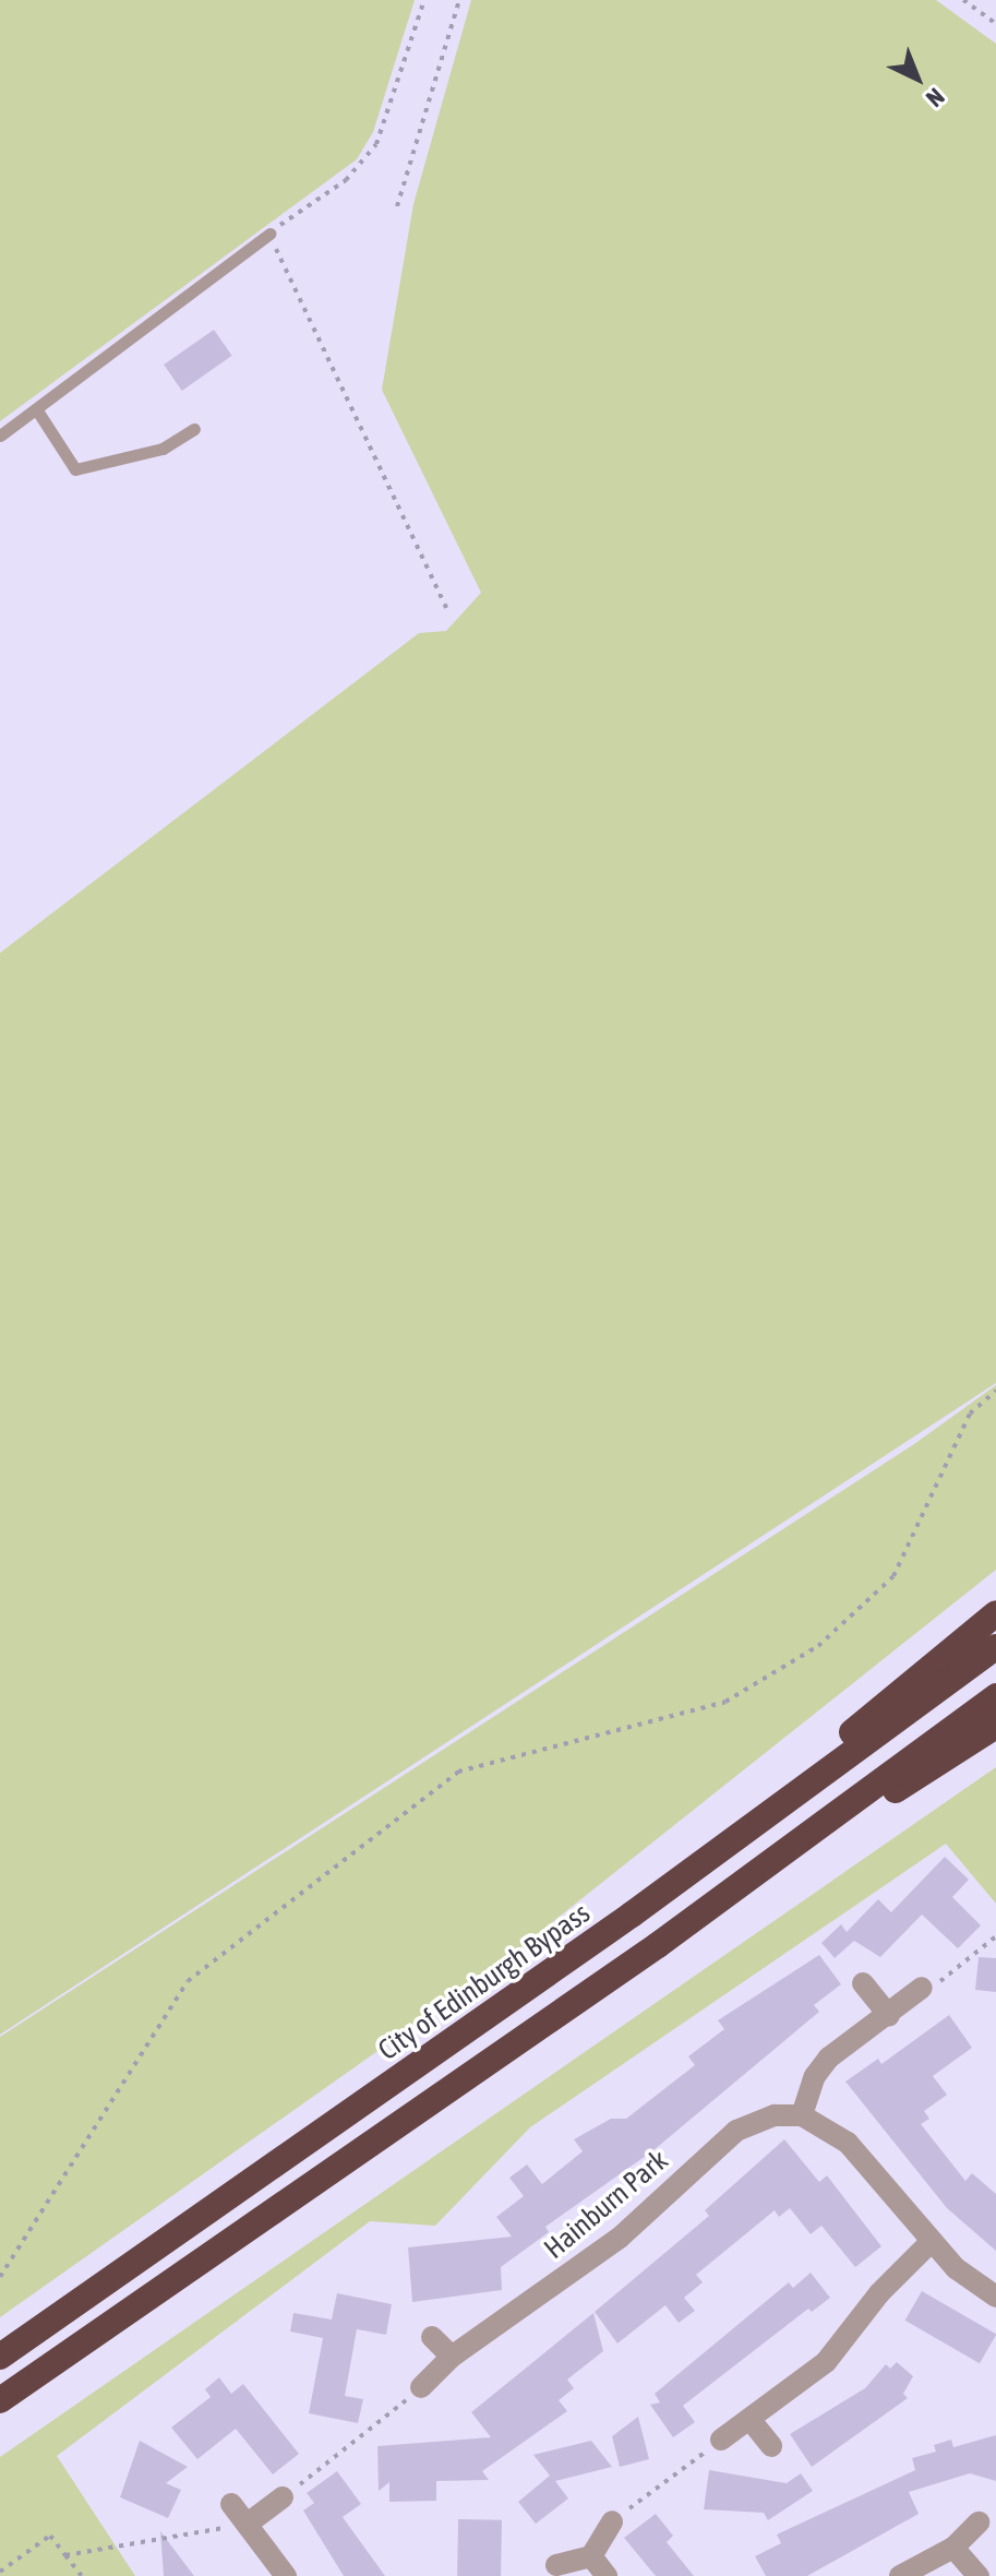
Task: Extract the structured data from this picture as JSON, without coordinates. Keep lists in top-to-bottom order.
{
  "streets": {
    "highway": ["City of Edinburgh Bypass"],
    "street": ["Hainburn Park"]
  },
  "north": "bottom right"
}
